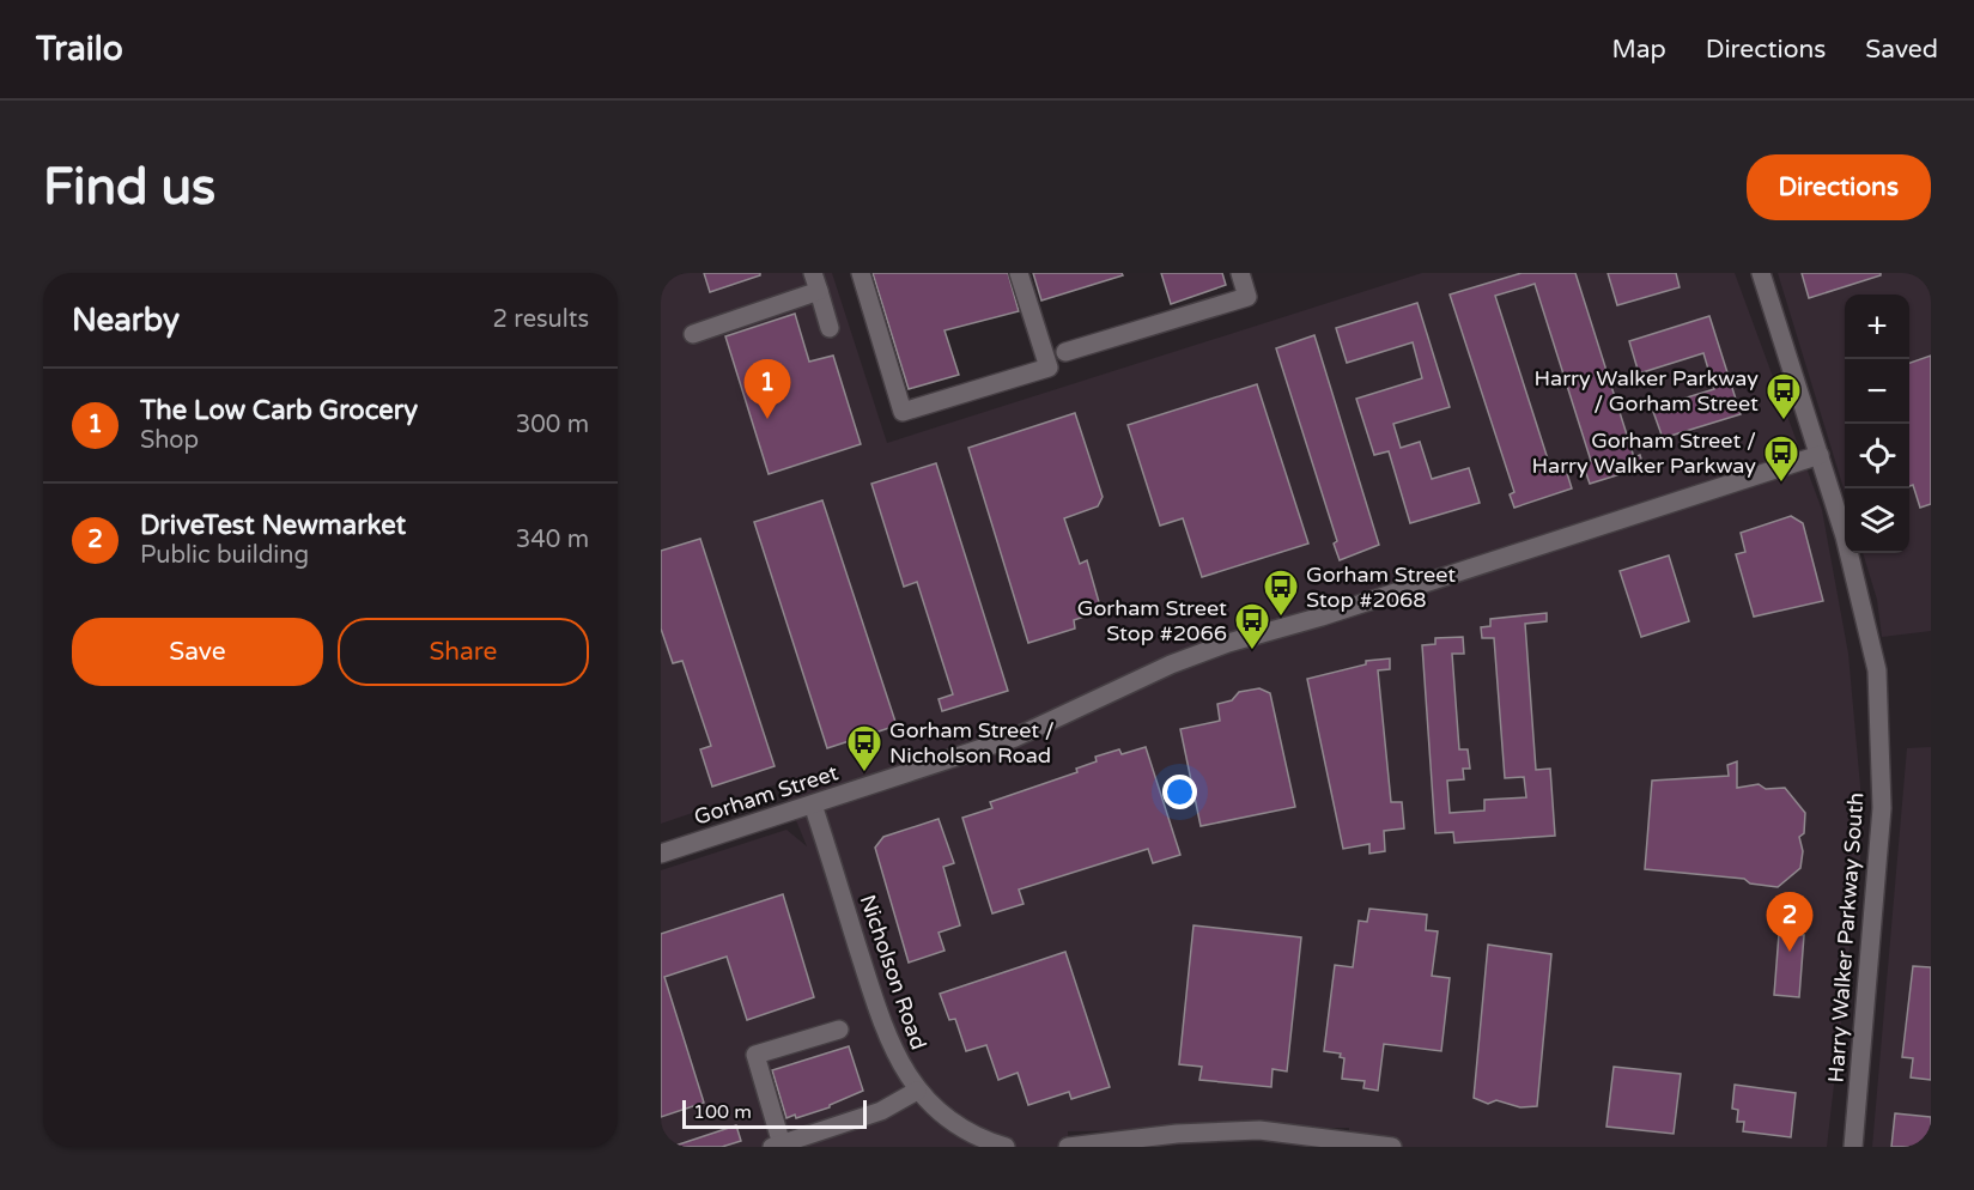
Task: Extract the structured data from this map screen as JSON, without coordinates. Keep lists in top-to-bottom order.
{
  "streets": {
    "street": ["Gorham Street", "Harry Walker Parkway South", "Nicholson Road"]
  },
  "crossings": [
    ["Gorham Street", "Harry Walker Parkway South"],
    ["Gorham Street", "Nicholson Road"]
  ],
  "places": {
    "bus stop": [
      "Harry Walker Parkway / Gorham Street",
      "Gorham Street / Harry Walker Parkway",
      "Gorham Street Stop #2068",
      "Gorham Street Stop #2066",
      "Gorham Street / Nicholson Road"
    ]
  },
  "scale_bar": "100 m",
  "page": {
    "header": "Trailo",
    "nav": ["Map", "Directions", "Saved"],
    "buttons": [
      "Directions",
      ["Save", "Share"]
    ],
    "title": "Find us",
    "heading": ["Nearby", "2 results"],
    "map_buttons": ["+", "−"],
    "pins": ["1", "2"],
    "list": [
      {
        "mark": "1",
        "name": "The Low Carb Grocery",
        "note": "Shop",
        "value": "300 m"
      },
      {
        "mark": "2",
        "name": "DriveTest Newmarket",
        "note": "Public building",
        "value": "340 m"
      }
    ],
    "scale": "100 m"
  }
}
